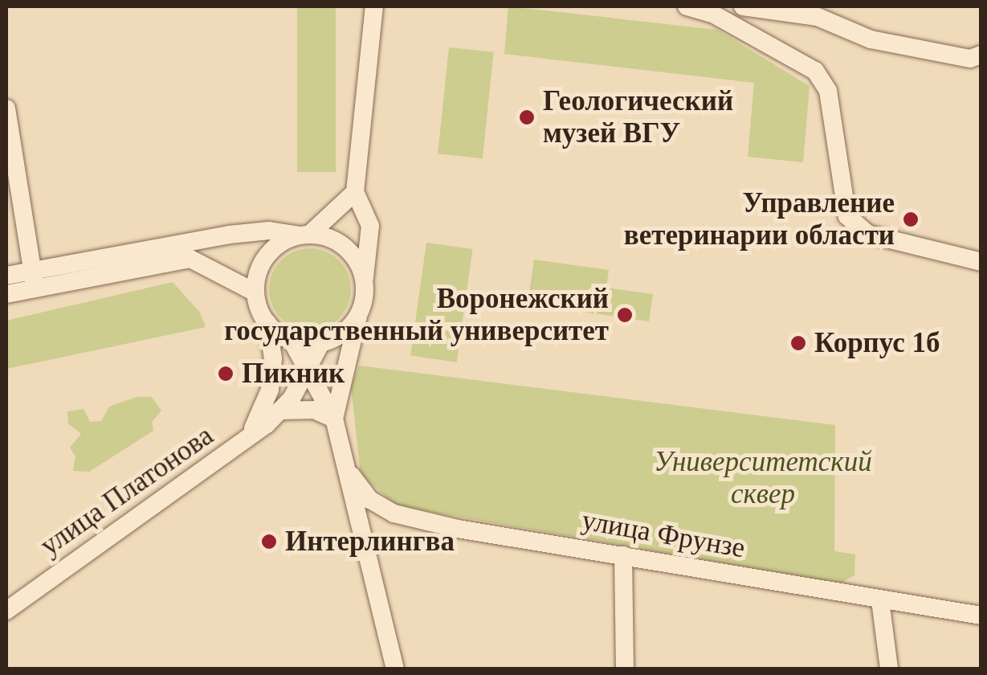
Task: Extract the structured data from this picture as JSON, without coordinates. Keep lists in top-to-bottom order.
{
  "streets": {
    "street": ["улица Платонова", "улица Фрунзе"]
  },
  "parks": ["Университетский сквер"],
  "places": [
    "Геологический музей ВГУ",
    "Управление ветеринарии области",
    "Воронежский государственный университет",
    "Корпус 1б",
    "Пикник",
    "Интерлингва"
  ]
}
